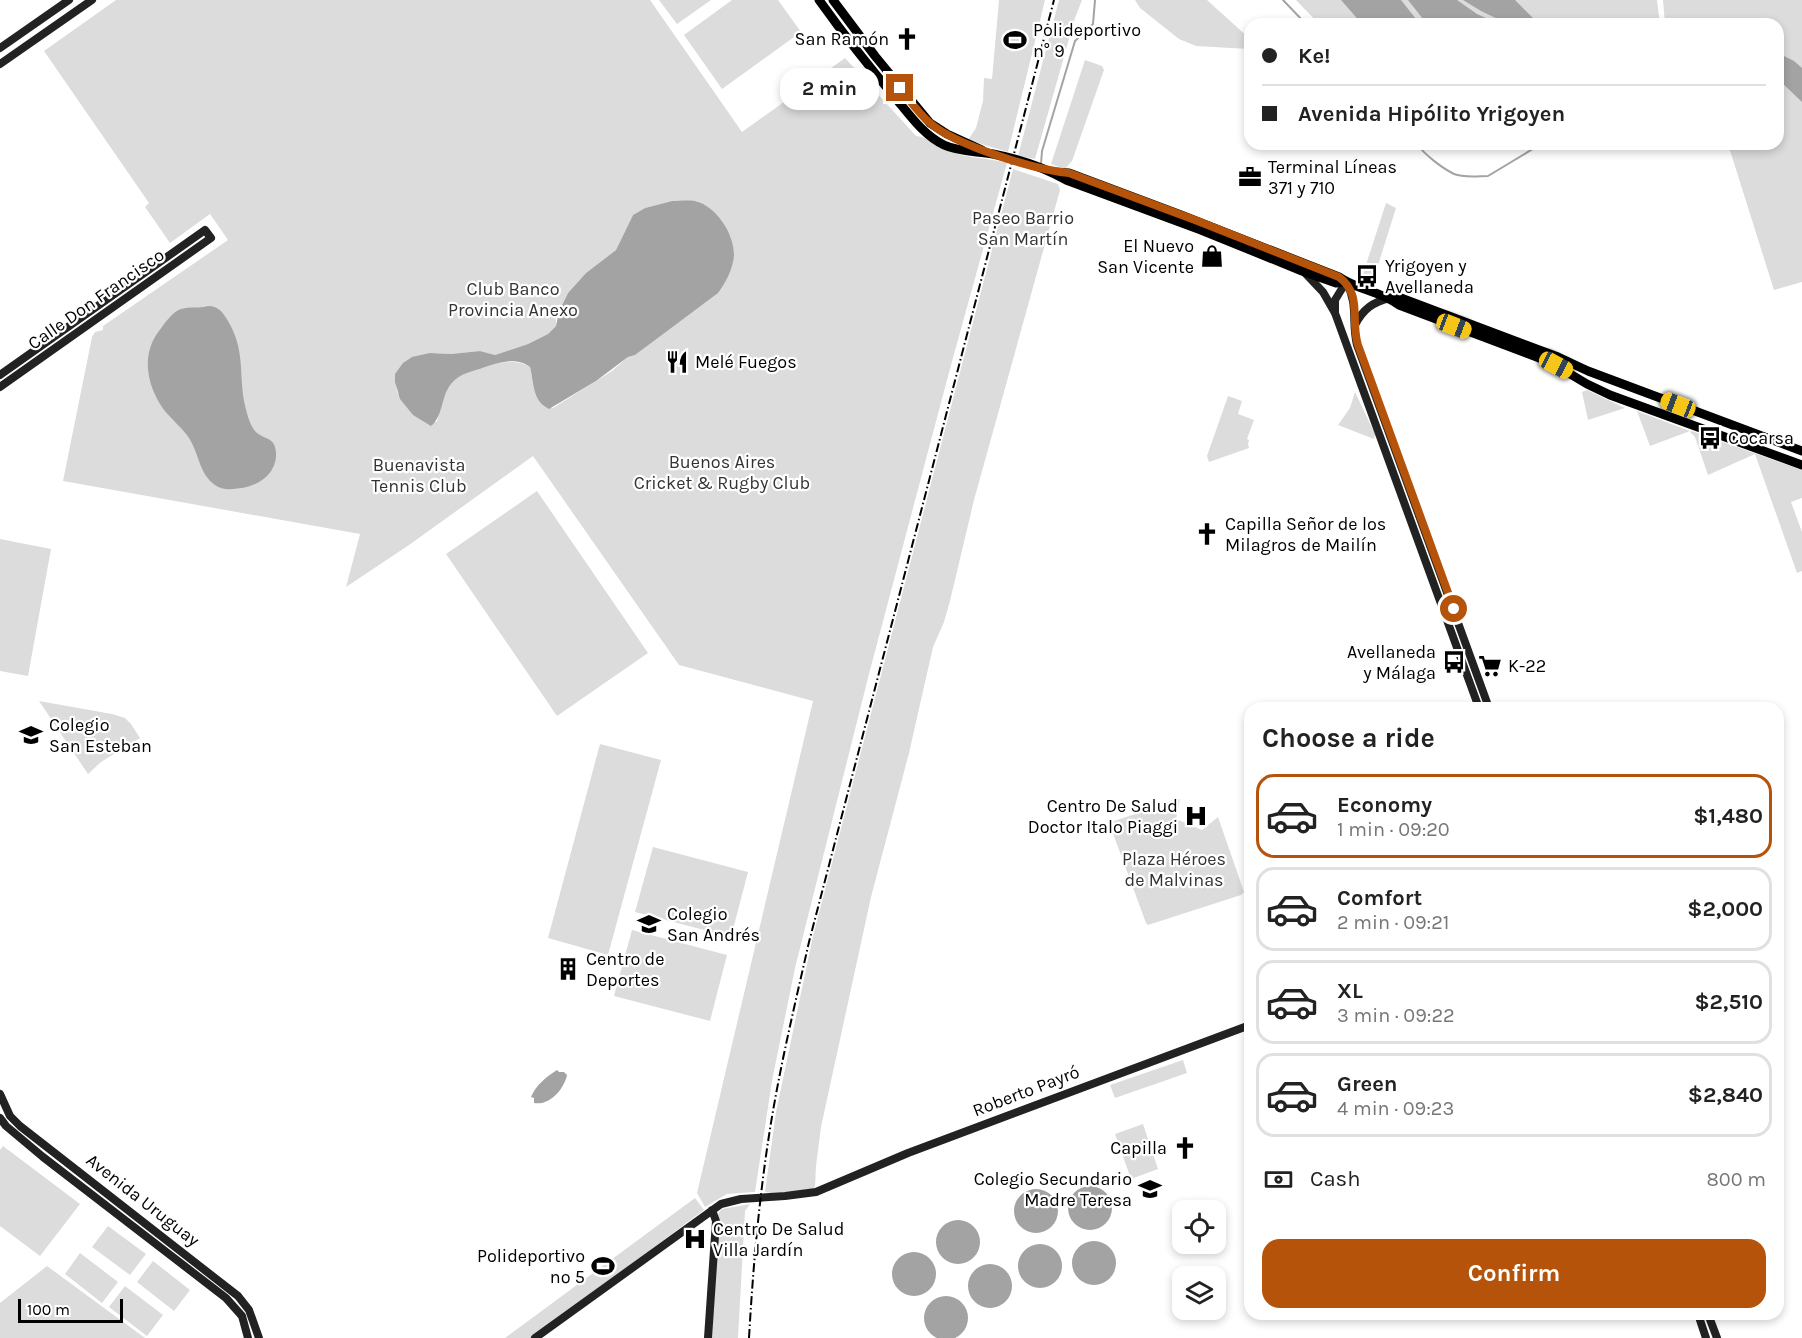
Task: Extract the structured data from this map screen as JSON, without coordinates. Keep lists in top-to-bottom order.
{
  "streets": {
    "main road": ["Calle Don Francisco", "Roberto Payró", "Avenida Uruguay"]
  },
  "parks": [
    "Paseo Barrio San Martín",
    "Club Banco Provincia Anexo",
    "Buenos Aires Cricket & Rugby Club",
    "Buenavista Tennis Club",
    "Plaza Héroes de Malvinas"
  ],
  "places": {
    "church": ["San Ramón", "Capilla Señor de los Milagros de Mailín", "Capilla"],
    "sports": ["Polideportivo n° 9", "Polideportivo nº 5"],
    "office": ["Terminal Líneas 371 y 710"],
    "shop": ["El Nuevo San Vicente"],
    "bus stop": ["Yrigoyen y Avellaneda", "Cocarsa", "Avellaneda y Málaga"],
    "restaurant": ["Melé Fuegos"],
    "supermarket": ["K-22"],
    "school or university": ["Colegio San Esteban", "Colegio San Andrés", "Colegio Secundario Madre Teresa"],
    "hospital": ["Centro De Salud Doctor Italo Piaggi", "Centro De Salud Villa Jardín"],
    "building": ["Centro de Deportes"]
  },
  "scale_bar": "100 m",
  "page": {
    "banner": ["Ke!", "Avenida Hipólito Yrigoyen"],
    "bubble": "2 min",
    "heading": "Choose a ride",
    "list": [
      {
        "name": "Economy",
        "note": "1 min · 09:20",
        "value": "$1,480"
      },
      {
        "name": "Comfort",
        "note": "2 min · 09:21",
        "value": "$2,000"
      },
      {
        "name": "XL",
        "note": "3 min · 09:22",
        "value": "$2,510"
      },
      {
        "name": "Green",
        "note": "4 min · 09:23",
        "value": "$2,840"
      }
    ],
    "pay": ["Cash", "800 m"],
    "buttons": "Confirm",
    "scale": "100 m"
  }
}
